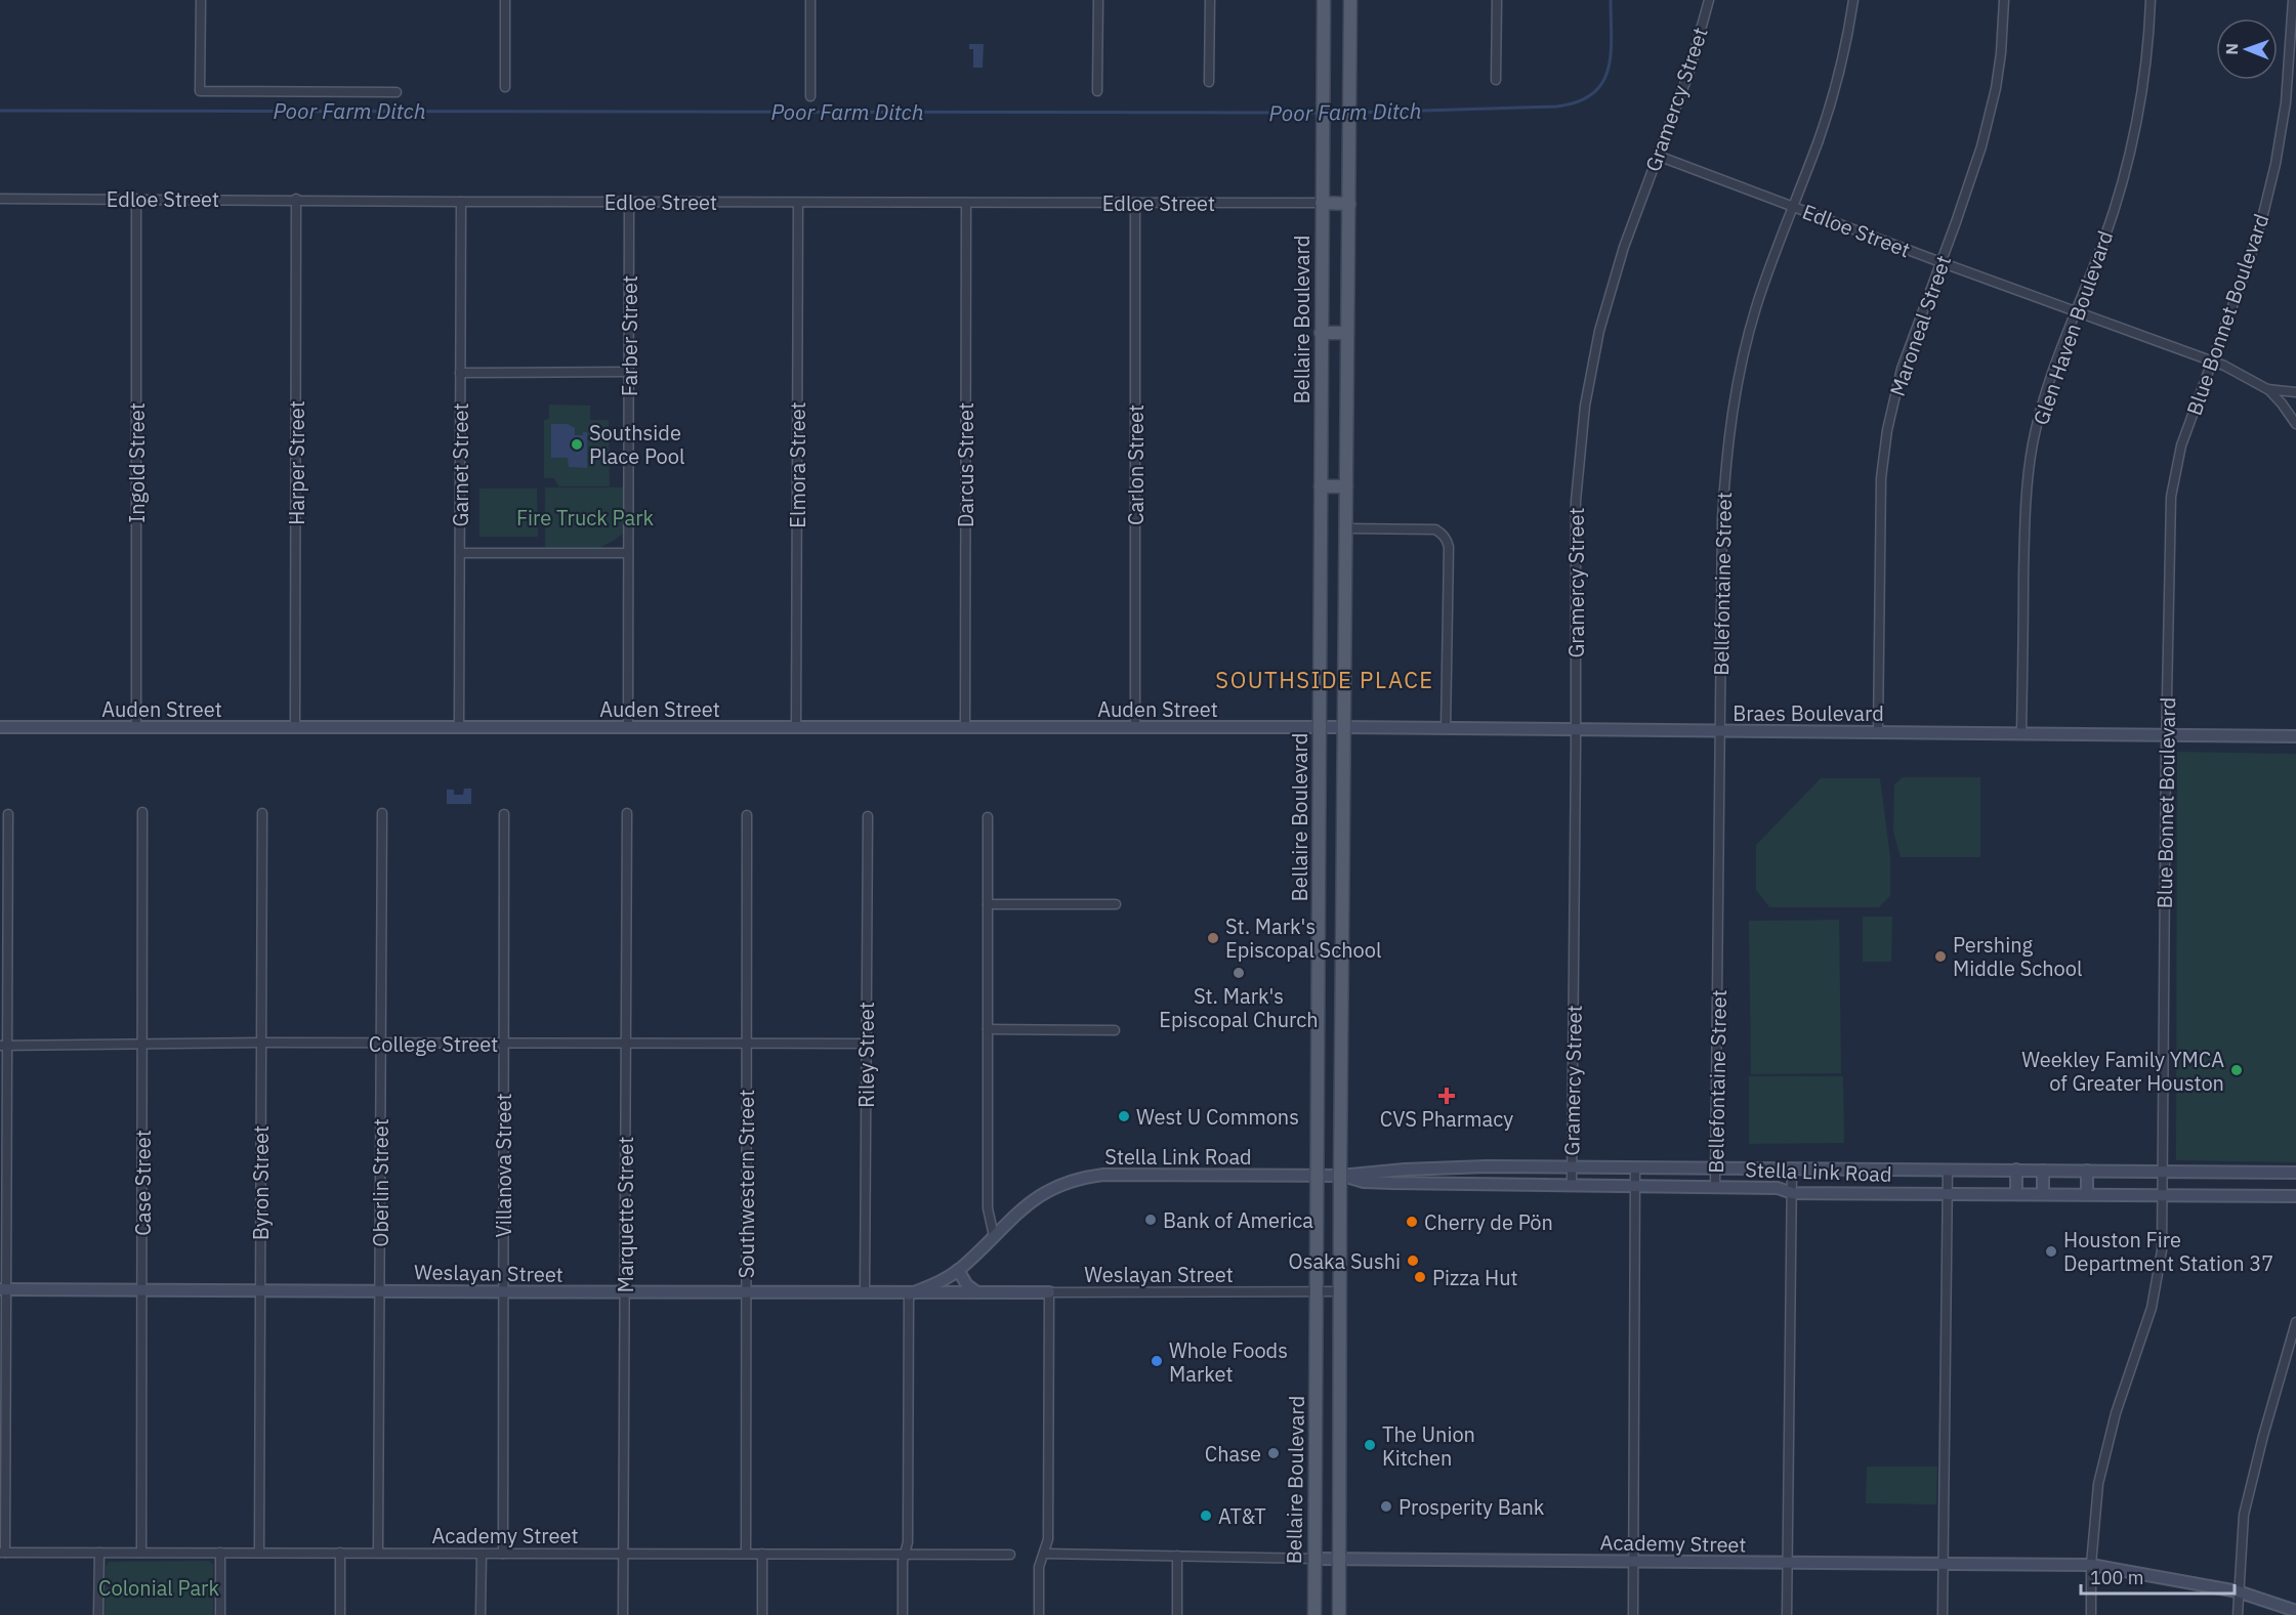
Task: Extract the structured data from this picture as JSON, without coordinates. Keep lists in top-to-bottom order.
{
  "streets": {
    "main road": ["Bellaire Boulevard"],
    "street": [
      "Gramercy Street",
      "Edloe Street",
      "Blue Bonnet Boulevard",
      "Maroneal Street",
      "Glen Haven Boulevard",
      "Farber Street",
      "Ingold Street",
      "Harper Street",
      "Garnet Street",
      "Elmora Street",
      "Darcus Street",
      "Carlon Street",
      "Bellefontaine Street",
      "Auden Street",
      "Braes Boulevard",
      "College Street",
      "Riley Street",
      "Stella Link Road",
      "Villanova Street",
      "Case Street",
      "Byron Street",
      "Oberlin Street",
      "Southwestern Street",
      "Marquette Street",
      "Weslayan Street",
      "Academy Street"
    ]
  },
  "crossings": [
    ["Gramercy Street", "Edloe Street"],
    ["Gramercy Street", "Braes Boulevard"],
    ["Gramercy Street", "Stella Link Road"],
    ["Edloe Street", "Blue Bonnet Boulevard"],
    ["Edloe Street", "Bellaire Boulevard"],
    ["Edloe Street", "Maroneal Street"],
    ["Edloe Street", "Glen Haven Boulevard"],
    ["Edloe Street", "Farber Street"],
    ["Edloe Street", "Ingold Street"],
    ["Edloe Street", "Harper Street"],
    ["Edloe Street", "Garnet Street"],
    ["Edloe Street", "Elmora Street"],
    ["Edloe Street", "Darcus Street"],
    ["Edloe Street", "Carlon Street"],
    ["Edloe Street", "Bellefontaine Street"],
    ["Blue Bonnet Boulevard", "Braes Boulevard"],
    ["Blue Bonnet Boulevard", "Stella Link Road"],
    ["Blue Bonnet Boulevard", "Academy Street"],
    ["Bellaire Boulevard", "Auden Street"],
    ["Bellaire Boulevard", "Braes Boulevard"],
    ["Bellaire Boulevard", "Stella Link Road"],
    ["Bellaire Boulevard", "Weslayan Street"],
    ["Bellaire Boulevard", "Academy Street"],
    ["Maroneal Street", "Braes Boulevard"],
    ["Glen Haven Boulevard", "Braes Boulevard"],
    ["Farber Street", "Auden Street"],
    ["Ingold Street", "Auden Street"],
    ["Harper Street", "Auden Street"],
    ["Garnet Street", "Auden Street"],
    ["Elmora Street", "Auden Street"],
    ["Darcus Street", "Auden Street"],
    ["Carlon Street", "Auden Street"],
    ["Bellefontaine Street", "Braes Boulevard"],
    ["Bellefontaine Street", "Stella Link Road"],
    ["Auden Street", "Braes Boulevard"],
    ["College Street", "Riley Street"],
    ["College Street", "Villanova Street"],
    ["College Street", "Case Street"],
    ["College Street", "Byron Street"],
    ["College Street", "Oberlin Street"],
    ["College Street", "Southwestern Street"],
    ["College Street", "Marquette Street"],
    ["Riley Street", "Weslayan Street"],
    ["Stella Link Road", "Weslayan Street"],
    ["Villanova Street", "Weslayan Street"],
    ["Villanova Street", "Academy Street"],
    ["Case Street", "Weslayan Street"],
    ["Case Street", "Academy Street"],
    ["Byron Street", "Weslayan Street"],
    ["Byron Street", "Academy Street"],
    ["Oberlin Street", "Weslayan Street"],
    ["Oberlin Street", "Academy Street"],
    ["Southwestern Street", "Weslayan Street"],
    ["Southwestern Street", "Academy Street"],
    ["Marquette Street", "Weslayan Street"],
    ["Marquette Street", "Academy Street"]
  ],
  "districts": ["SOUTHSIDE PLACE"],
  "water": ["Poor Farm Ditch"],
  "parks": ["Fire Truck Park", "Colonial Park"],
  "places": {
    "other": [
      "Southside Place Pool",
      "St. Mark's Episcopal School",
      "Pershing Middle School",
      "St. Mark's Episcopal Church",
      "Weekley Family YMCA of Greater Houston",
      "West U Commons",
      "Bank of America",
      "Cherry de Pön",
      "Houston Fire Department Station 37",
      "Osaka Sushi",
      "Pizza Hut",
      "Whole Foods Market",
      "The Union Kitchen",
      "Chase",
      "Prosperity Bank",
      "AT&T"
    ],
    "health": ["CVS Pharmacy"]
  },
  "scale_bar": "100 m",
  "north": "left"
}
